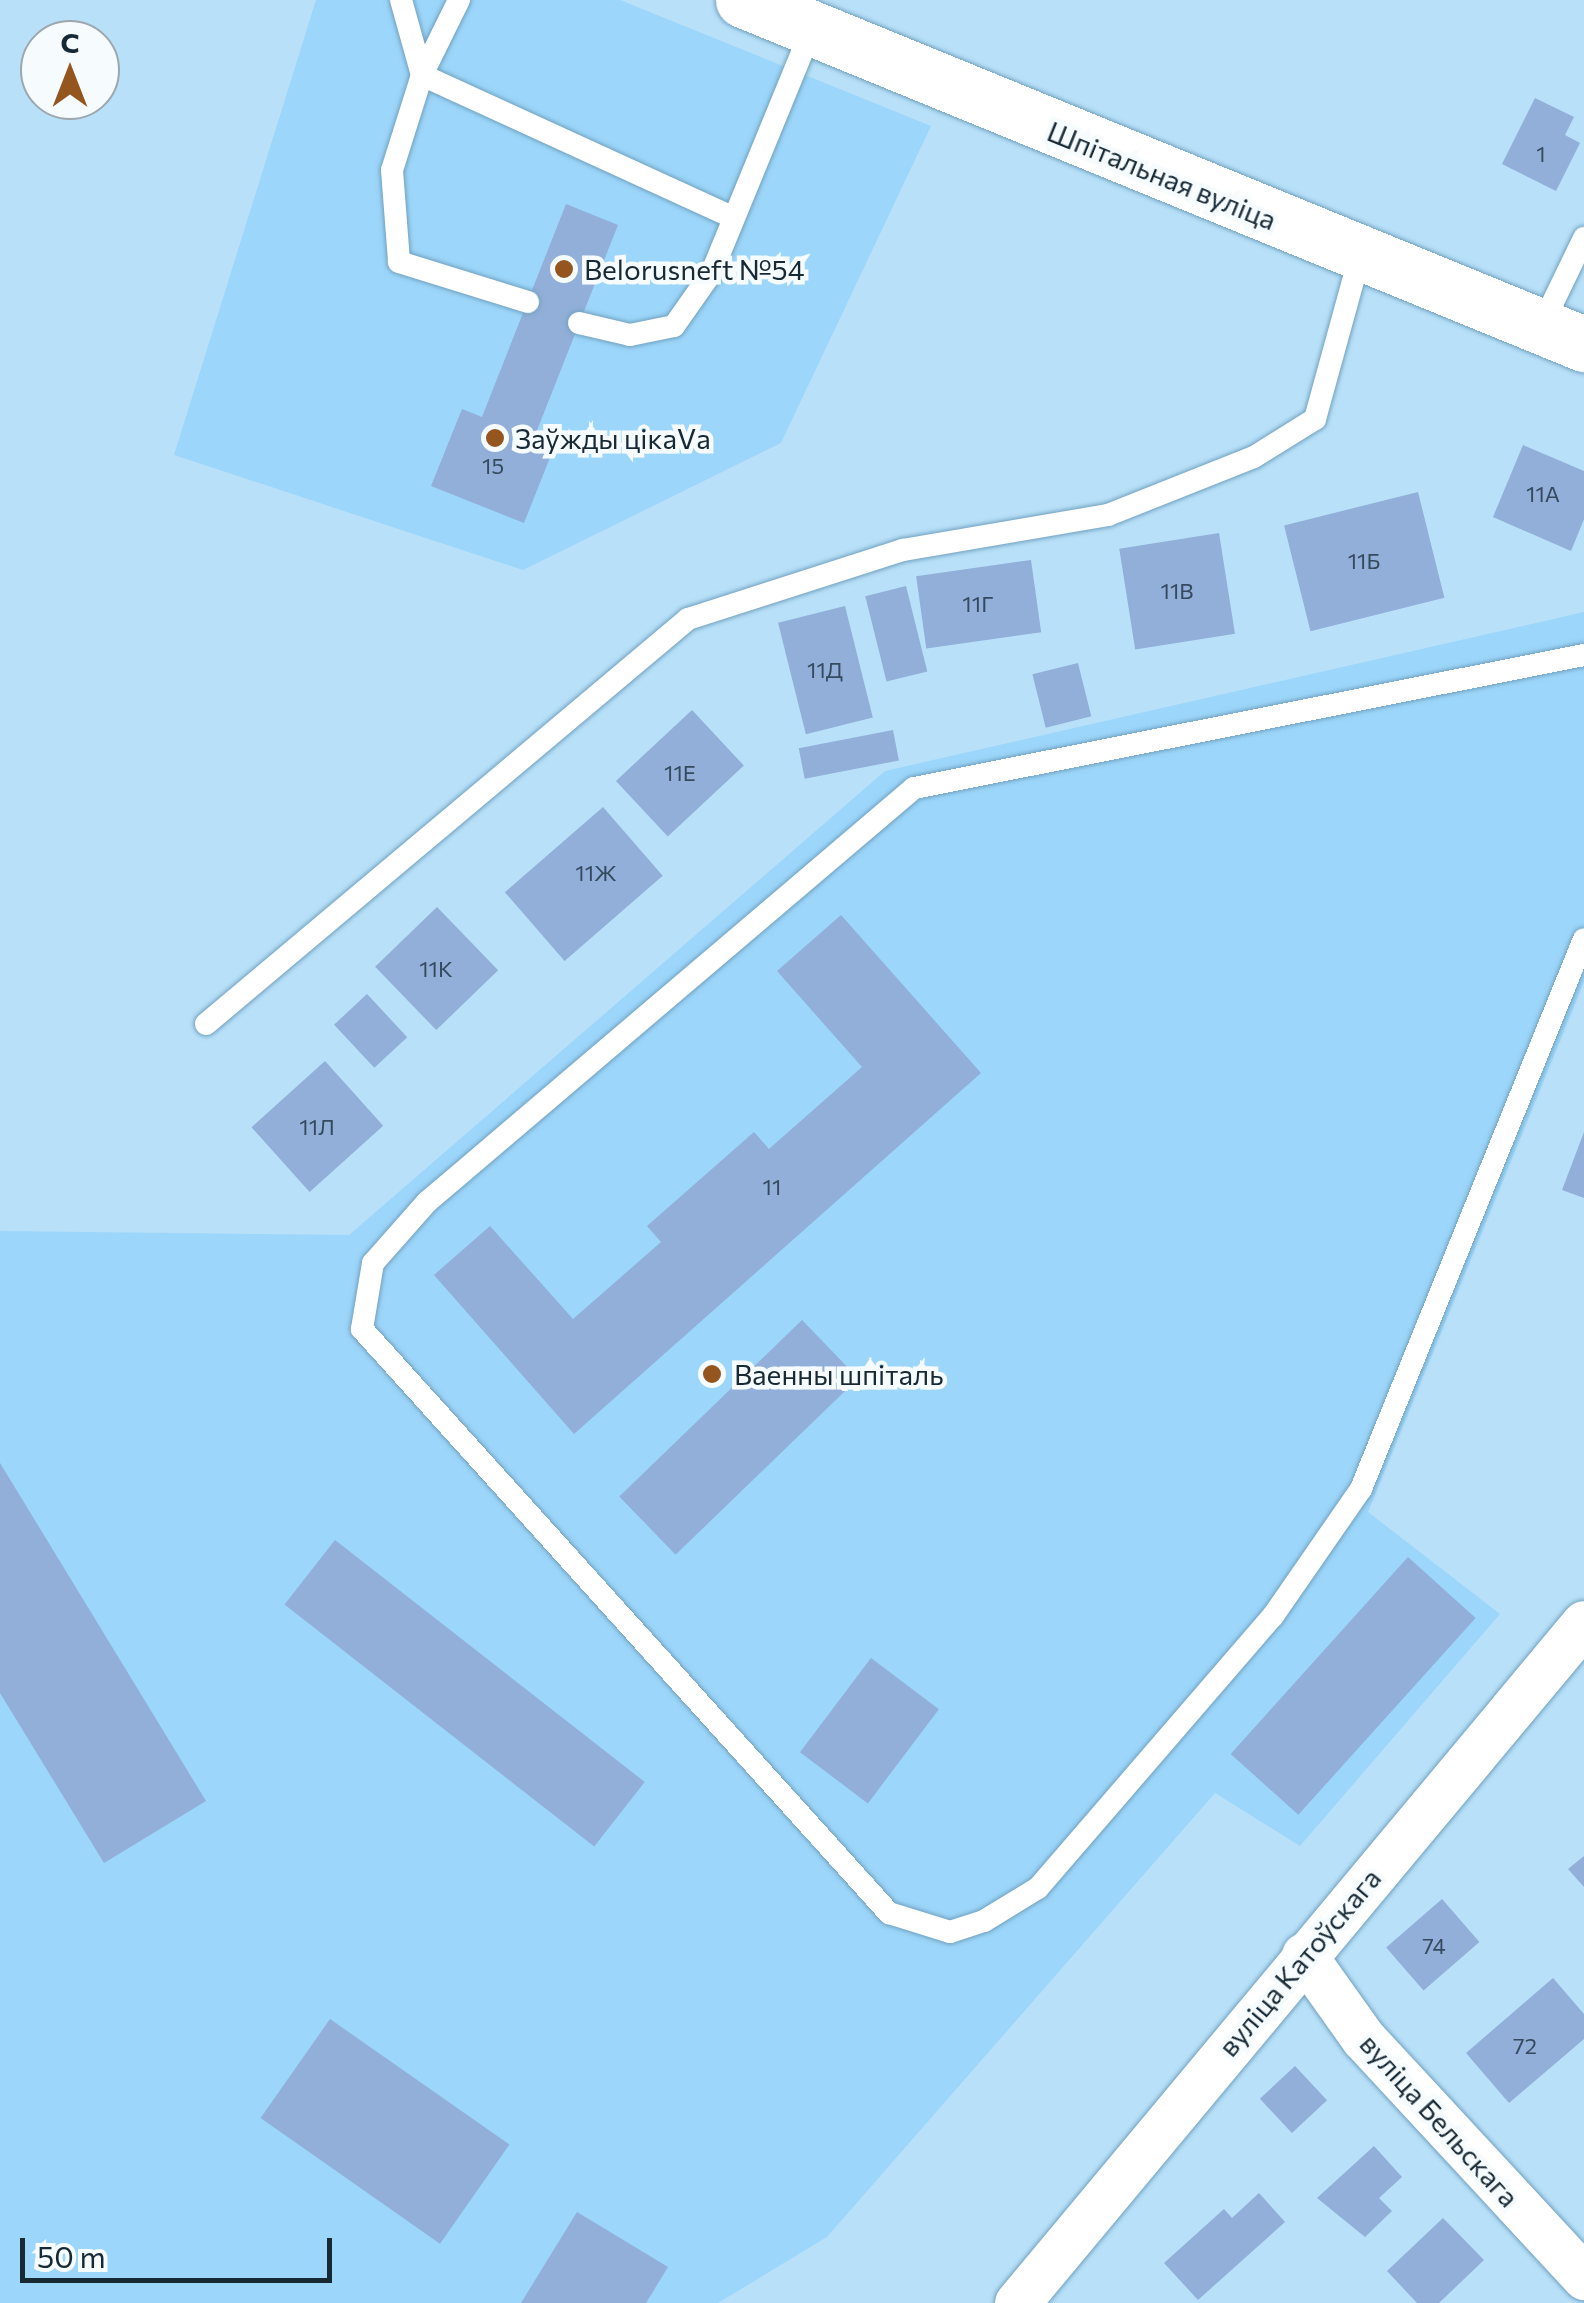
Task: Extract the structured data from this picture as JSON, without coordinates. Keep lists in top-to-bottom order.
{
  "streets": {
    "main road": ["Шпітальная вуліца"],
    "street": ["вуліца Катоўскага", "вуліца Бельскага"]
  },
  "crossings": [
    ["вуліца Катоўскага", "вуліца Бельскага"]
  ],
  "places": ["Belorusneft №54", "Заўжды цікаVа", "Ваенны шпіталь"],
  "house_numbers": [
    "1",
    "15",
    "11А",
    "11Б",
    "11В",
    "11Г",
    "11Д",
    "11Е",
    "11Ж",
    "11К",
    "11Л",
    "11",
    "74",
    "72"
  ],
  "scale_bar": "50 m",
  "north": "top"
}
